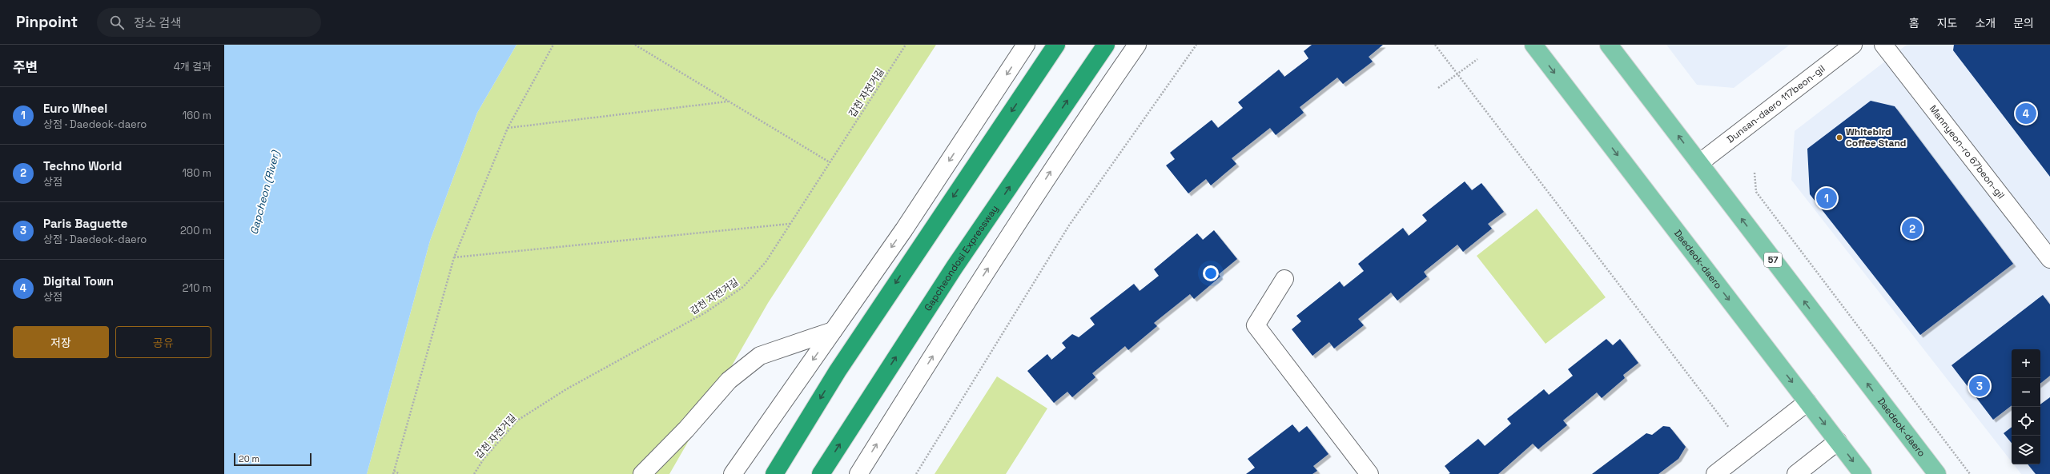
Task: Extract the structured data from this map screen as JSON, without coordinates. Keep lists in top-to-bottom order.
{
  "streets": {
    "highway": ["Gapcheondosi Expressway"],
    "main road": ["Daedeok-daero", "57"],
    "street": ["Dunsan-daero 117beon-gil", "Mannyeon-ro 67beon-gil"],
    "path": ["갑천 자전거길"]
  },
  "crossings": [
    ["Dunsan-daero 117beon-gil", "Daedeok-daero"]
  ],
  "water": ["Gapcheon (River)"],
  "places": ["Whitebird Coffee Stand"],
  "scale_bar": "20 m",
  "page": {
    "header": "Pinpoint",
    "search": "장소 검색",
    "nav": [
      "홈",
      "지도",
      "소개",
      "문의"
    ],
    "heading": ["주변", "4개 결과"],
    "list": [
      {
        "mark": "1",
        "name": "Euro Wheel",
        "note": "상점 · Daedeok-daero",
        "value": "160 m"
      },
      {
        "mark": "2",
        "name": "Techno World",
        "note": "상점",
        "value": "180 m"
      },
      {
        "mark": "3",
        "name": "Paris Baguette",
        "note": "상점 · Daedeok-daero",
        "value": "200 m"
      },
      {
        "mark": "4",
        "name": "Digital Town",
        "note": "상점",
        "value": "210 m"
      }
    ],
    "pins": [
      "4",
      "1",
      "2",
      "3"
    ],
    "buttons": ["저장", "공유"],
    "map_buttons": ["+", "−"],
    "scale": "20 m"
  }
}
